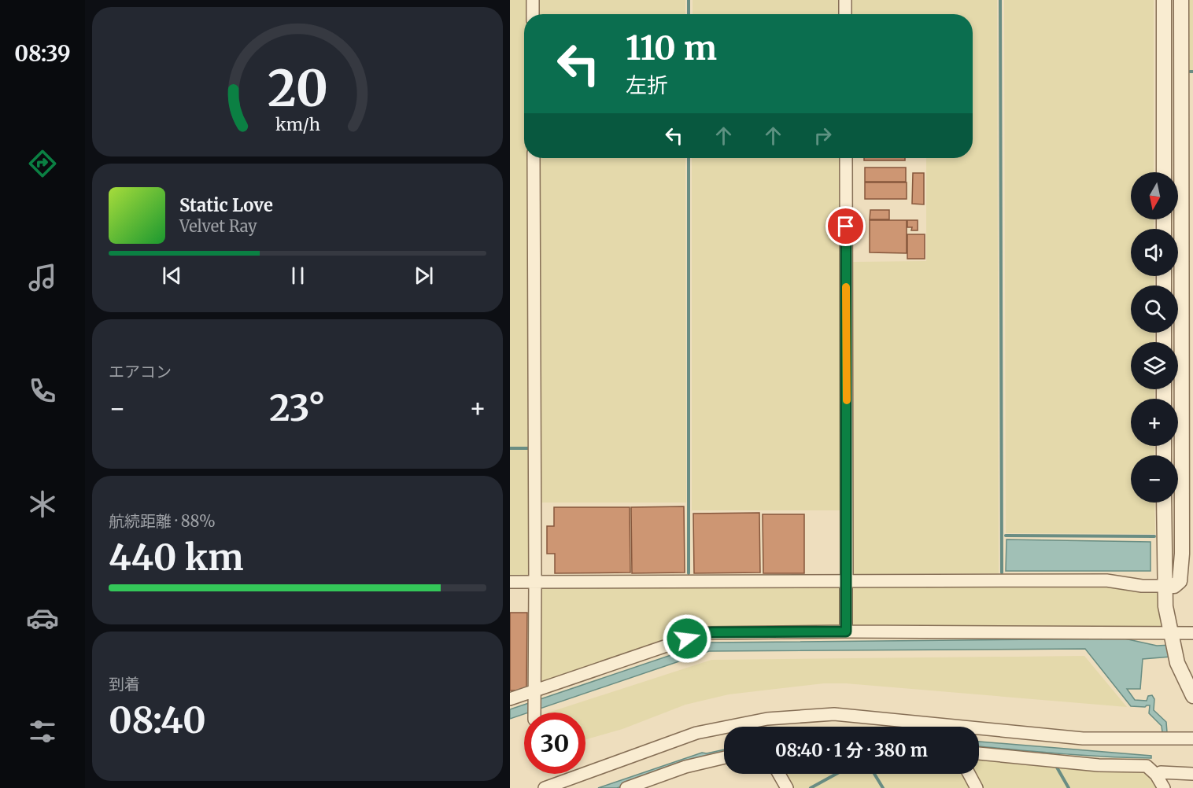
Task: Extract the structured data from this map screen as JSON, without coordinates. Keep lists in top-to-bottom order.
{
  "north": "bottom",
  "page": {
    "tabs": "08:39",
    "turn": ["110 m", "左折"],
    "map_buttons": ["+", "−"],
    "song": ["Static Love", "Velvet Ray"],
    "tile": [
      "エアコン",
      ["航続距離 · 88%", "440 km"],
      ["到着", "08:40"]
    ],
    "heat": ["−", "23°", "+"],
    "limit": "30",
    "trip": "08:40 · 1 分 · 380 m",
    "gauge": ["20", "km/h"]
  }
}
